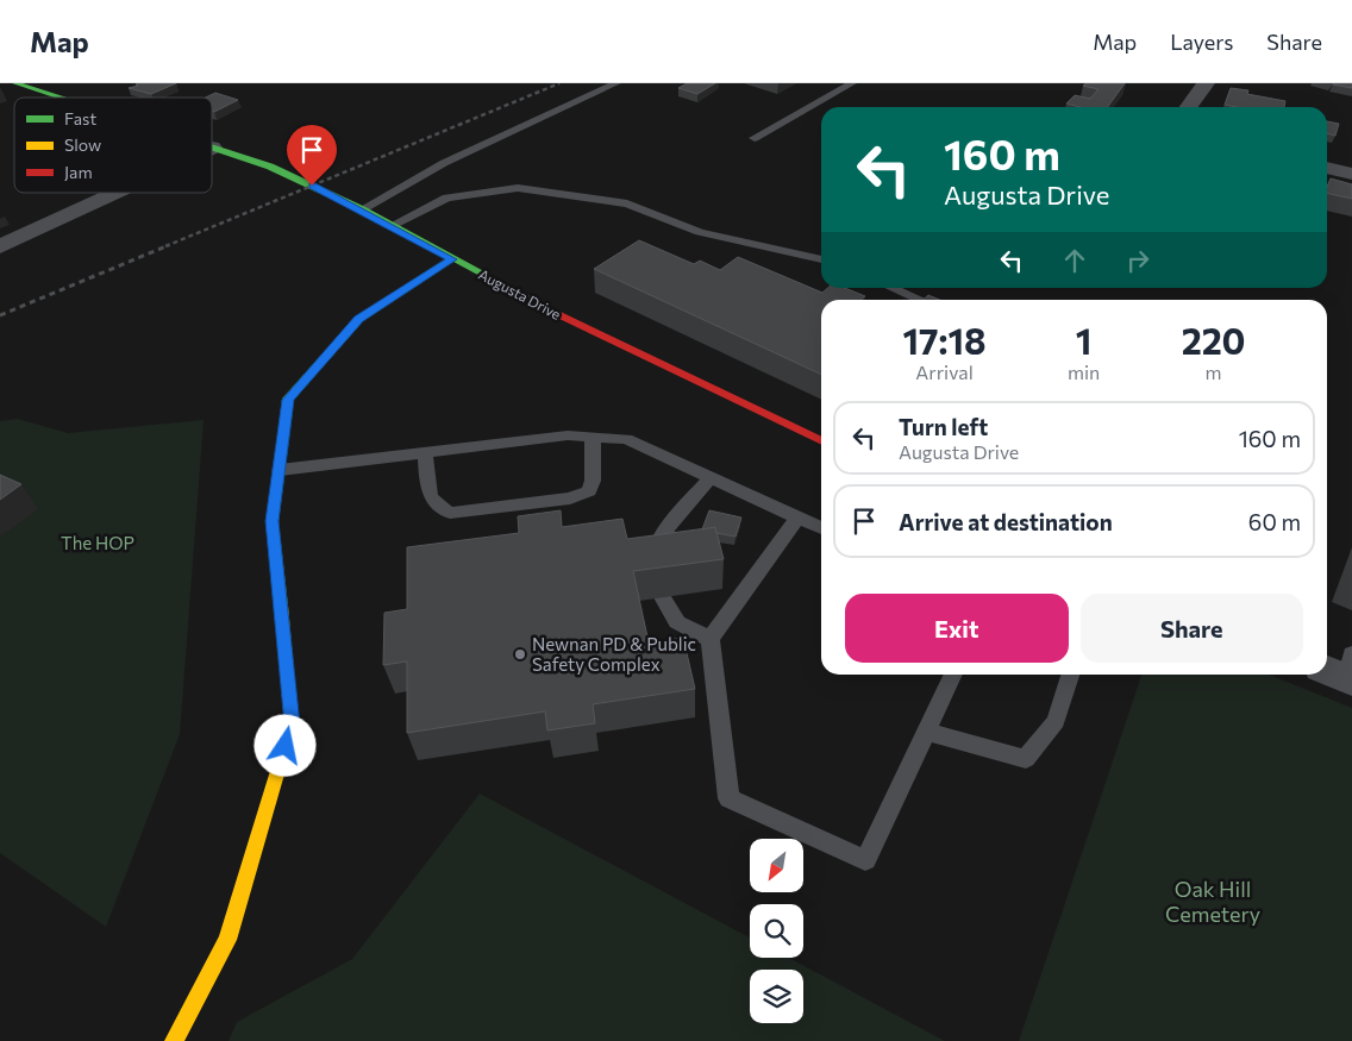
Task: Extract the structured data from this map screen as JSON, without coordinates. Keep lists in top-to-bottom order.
{
  "streets": {
    "street": ["Augusta Drive"]
  },
  "parks": ["The HOP", "Oak Hill Cemetery"],
  "places": ["Newnan PD & Public Safety Complex"],
  "legend": ["Fast", "Slow", "Jam"],
  "north": "bottom left",
  "page": {
    "header": "Map",
    "nav": ["Map", "Layers", "Share"],
    "turn": ["160 m", "Augusta Drive"],
    "eta": [
      "17:18",
      "Arrival",
      "1",
      "min",
      "220",
      "m"
    ],
    "list": [
      {
        "name": "Turn left",
        "note": "Augusta Drive",
        "value": "160 m"
      },
      {
        "name": "Arrive at destination",
        "value": "60 m"
      }
    ],
    "buttons": ["Exit", "Share"]
  }
}
